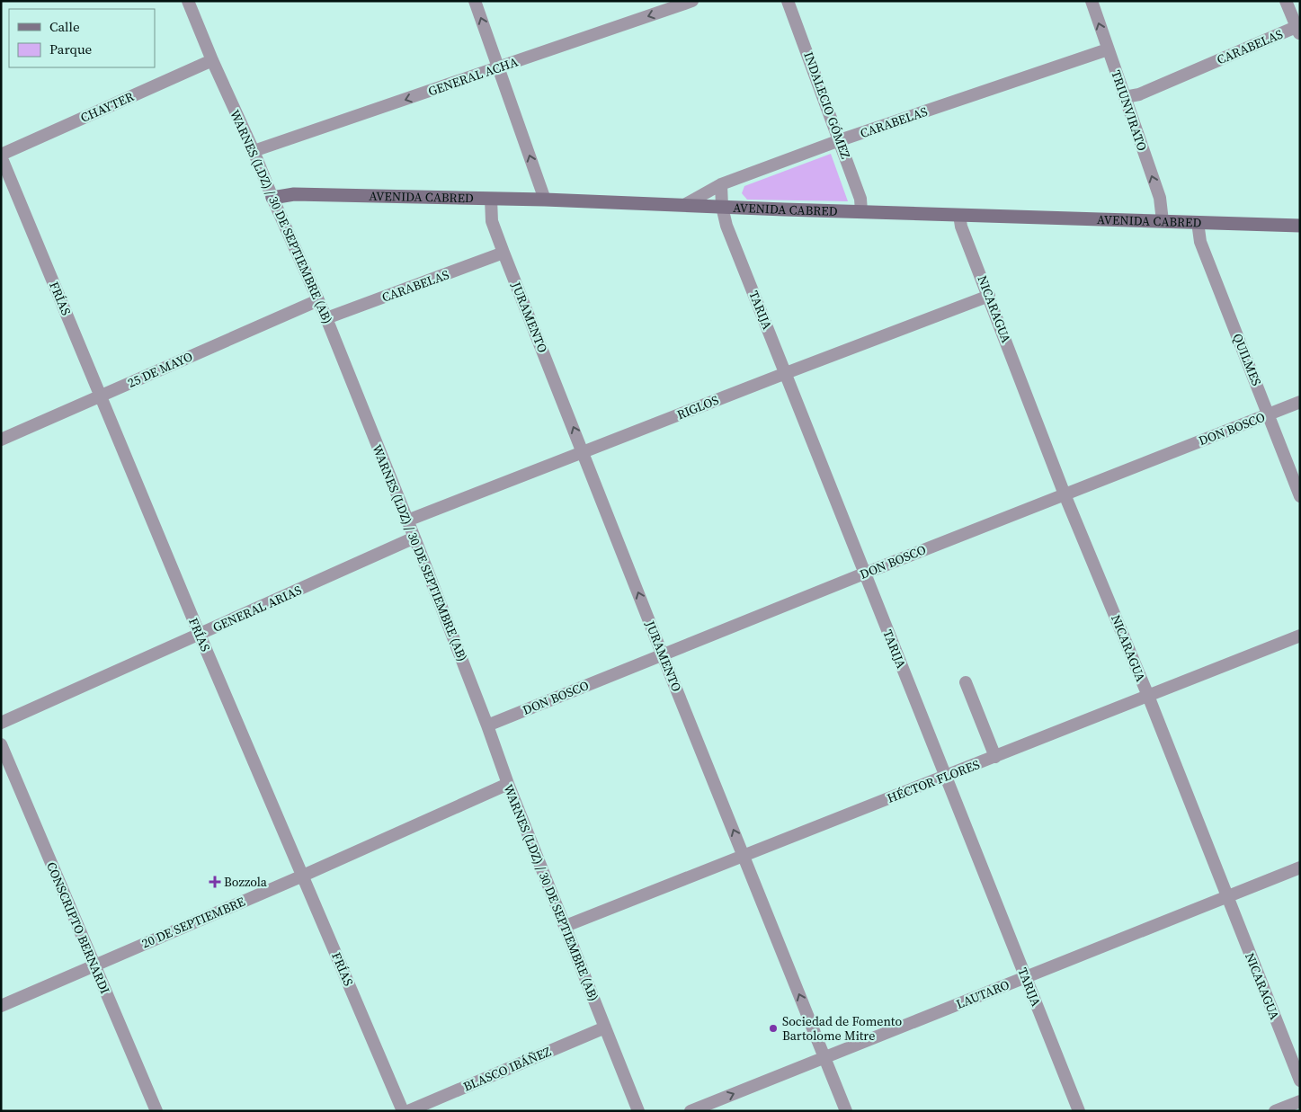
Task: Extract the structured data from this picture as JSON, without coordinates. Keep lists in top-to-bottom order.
{
  "streets": {
    "street": [
      "CARABELAS",
      "GENERAL ACHA",
      "INDALECIO GÓMEZ",
      "CHAYTER",
      "TRIUNVIRATO",
      "AVENIDA CABRED",
      "WARNES (LDZ) / 30 DE SEPTIEMBRE (AB)",
      "FRÍAS",
      "NICARAGUA",
      "TARIJA",
      "JURAMENTO",
      "QUILMES",
      "25 DE MAYO",
      "RIGLOS",
      "DON BOSCO",
      "GENERAL ARIAS",
      "HÉCTOR FLORES",
      "20 DE SEPTIEMBRE",
      "CONSCRIPTO BERNARDI",
      "LAUTARO",
      "BLASCO IBÁÑEZ"
    ]
  },
  "crossings": [
    ["CARABELAS", "INDALECIO GÓMEZ"],
    ["CARABELAS", "TRIUNVIRATO"],
    ["CARABELAS", "AVENIDA CABRED"],
    ["CARABELAS", "WARNES (LDZ) / 30 DE SEPTIEMBRE (AB)"],
    ["CARABELAS", "TARIJA"],
    ["CARABELAS", "JURAMENTO"],
    ["GENERAL ACHA", "WARNES (LDZ) / 30 DE SEPTIEMBRE (AB)"],
    ["INDALECIO GÓMEZ", "AVENIDA CABRED"],
    ["CHAYTER", "WARNES (LDZ) / 30 DE SEPTIEMBRE (AB)"],
    ["CHAYTER", "FRÍAS"],
    ["TRIUNVIRATO", "AVENIDA CABRED"],
    ["AVENIDA CABRED", "WARNES (LDZ) / 30 DE SEPTIEMBRE (AB)"],
    ["AVENIDA CABRED", "NICARAGUA"],
    ["AVENIDA CABRED", "TARIJA"],
    ["AVENIDA CABRED", "JURAMENTO"],
    ["AVENIDA CABRED", "QUILMES"],
    ["WARNES (LDZ) / 30 DE SEPTIEMBRE (AB)", "25 DE MAYO"],
    ["WARNES (LDZ) / 30 DE SEPTIEMBRE (AB)", "RIGLOS"],
    ["WARNES (LDZ) / 30 DE SEPTIEMBRE (AB)", "DON BOSCO"],
    ["WARNES (LDZ) / 30 DE SEPTIEMBRE (AB)", "GENERAL ARIAS"],
    ["WARNES (LDZ) / 30 DE SEPTIEMBRE (AB)", "HÉCTOR FLORES"],
    ["WARNES (LDZ) / 30 DE SEPTIEMBRE (AB)", "20 DE SEPTIEMBRE"],
    ["WARNES (LDZ) / 30 DE SEPTIEMBRE (AB)", "BLASCO IBÁÑEZ"],
    ["FRÍAS", "25 DE MAYO"],
    ["FRÍAS", "GENERAL ARIAS"],
    ["FRÍAS", "20 DE SEPTIEMBRE"],
    ["NICARAGUA", "RIGLOS"],
    ["NICARAGUA", "DON BOSCO"],
    ["NICARAGUA", "HÉCTOR FLORES"],
    ["NICARAGUA", "LAUTARO"],
    ["TARIJA", "RIGLOS"],
    ["TARIJA", "DON BOSCO"],
    ["TARIJA", "HÉCTOR FLORES"],
    ["TARIJA", "LAUTARO"],
    ["JURAMENTO", "RIGLOS"],
    ["JURAMENTO", "DON BOSCO"],
    ["JURAMENTO", "HÉCTOR FLORES"],
    ["JURAMENTO", "LAUTARO"],
    ["QUILMES", "DON BOSCO"],
    ["20 DE SEPTIEMBRE", "CONSCRIPTO BERNARDI"]
  ],
  "one_way": ["GENERAL ACHA", "TRIUNVIRATO", "JURAMENTO"],
  "places": {
    "health": ["Bozzola"],
    "other": ["Sociedad de Fomento Bartolome Mitre"]
  },
  "legend": ["Calle", "Parque"]
}
